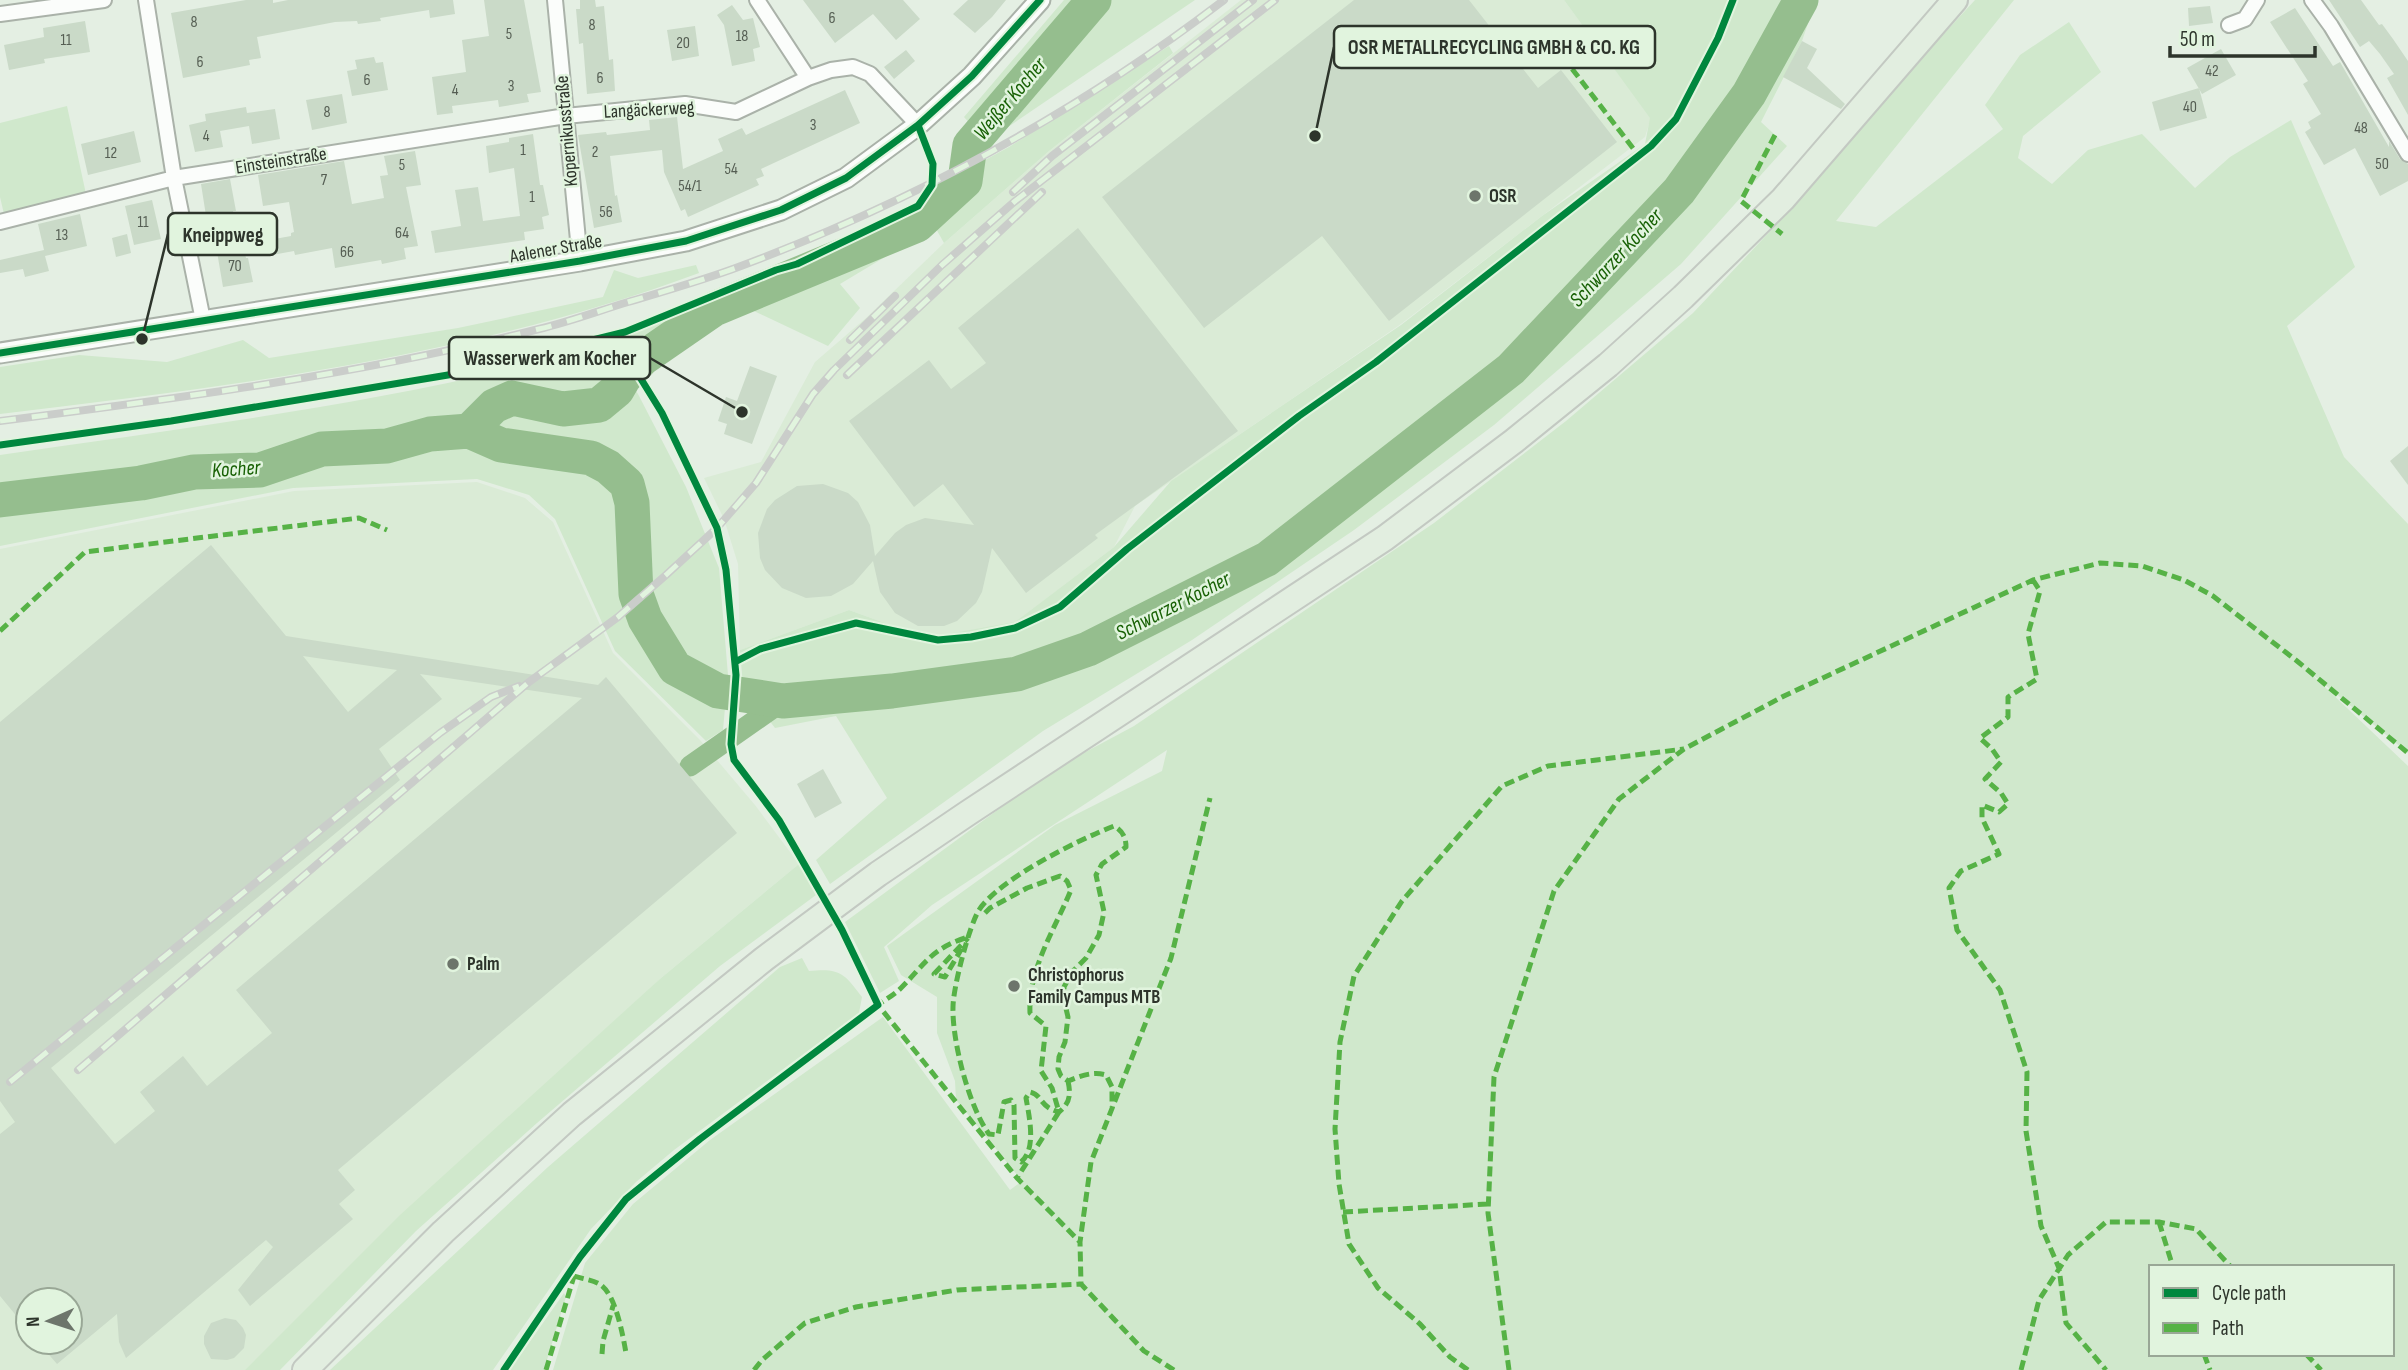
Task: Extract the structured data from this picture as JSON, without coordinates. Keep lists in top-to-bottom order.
{
  "streets": {
    "street": [
      "Langäckerweg",
      "Kopernikusstraße",
      "Einsteinstraße",
      "Aalener Straße"
    ]
  },
  "crossings": [
    ["Langäckerweg", "Kopernikusstraße"],
    ["Langäckerweg", "Einsteinstraße"],
    ["Langäckerweg", "Aalener Straße"],
    ["Kopernikusstraße", "Einsteinstraße"],
    ["Kopernikusstraße", "Aalener Straße"]
  ],
  "water": ["Weißer Kocher", "Schwarzer Kocher", "Kocher"],
  "places": [
    "OSR METALLRECYCLING GMBH & CO. KG",
    "OSR",
    "Kneippweg",
    "Wasserwerk am Kocher",
    "Palm",
    "Christophorus Family Campus MTB"
  ],
  "house_numbers": [
    "6",
    "8",
    "8",
    "5",
    "18",
    "11",
    "20",
    "6",
    "42",
    "6",
    "6",
    "3",
    "4",
    "40",
    "8",
    "3",
    "48",
    "4",
    "1",
    "2",
    "12",
    "50",
    "5",
    "54",
    "7",
    "54/1",
    "1",
    "56",
    "11",
    "64",
    "13",
    "66",
    "70"
  ],
  "legend": ["Cycle path", "Path"],
  "scale_bar": "50 m",
  "north": "left"
}
